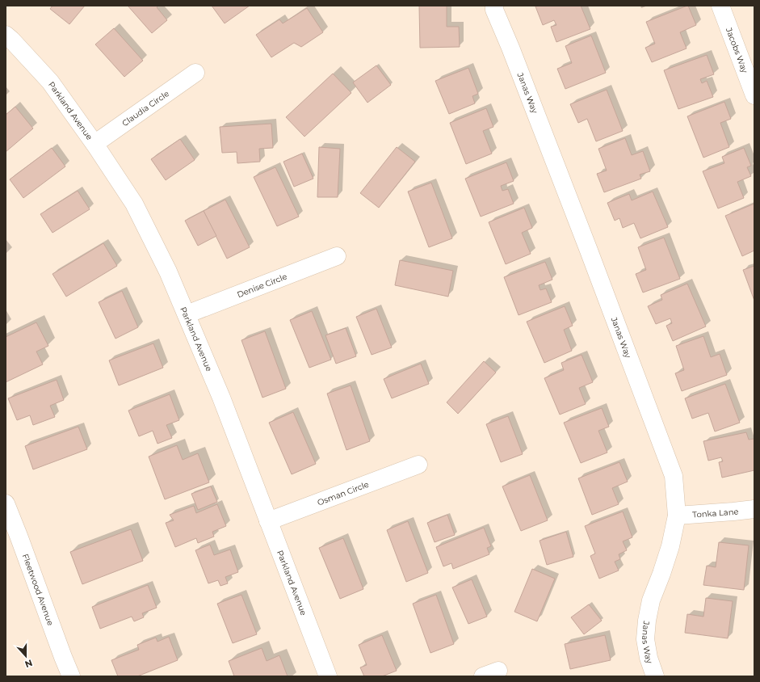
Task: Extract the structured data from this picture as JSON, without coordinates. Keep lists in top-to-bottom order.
{
  "streets": {
    "street": [
      "Jacobs Way",
      "Janas Way",
      "Claudia Circle",
      "Parkland Avenue",
      "Denise Circle",
      "Osman Circle",
      "Tonka Lane",
      "Fleetwood Avenue"
    ]
  },
  "crossings": [
    ["Janas Way", "Tonka Lane"],
    ["Claudia Circle", "Parkland Avenue"],
    ["Parkland Avenue", "Denise Circle"],
    ["Parkland Avenue", "Osman Circle"]
  ],
  "north": "bottom"
}
